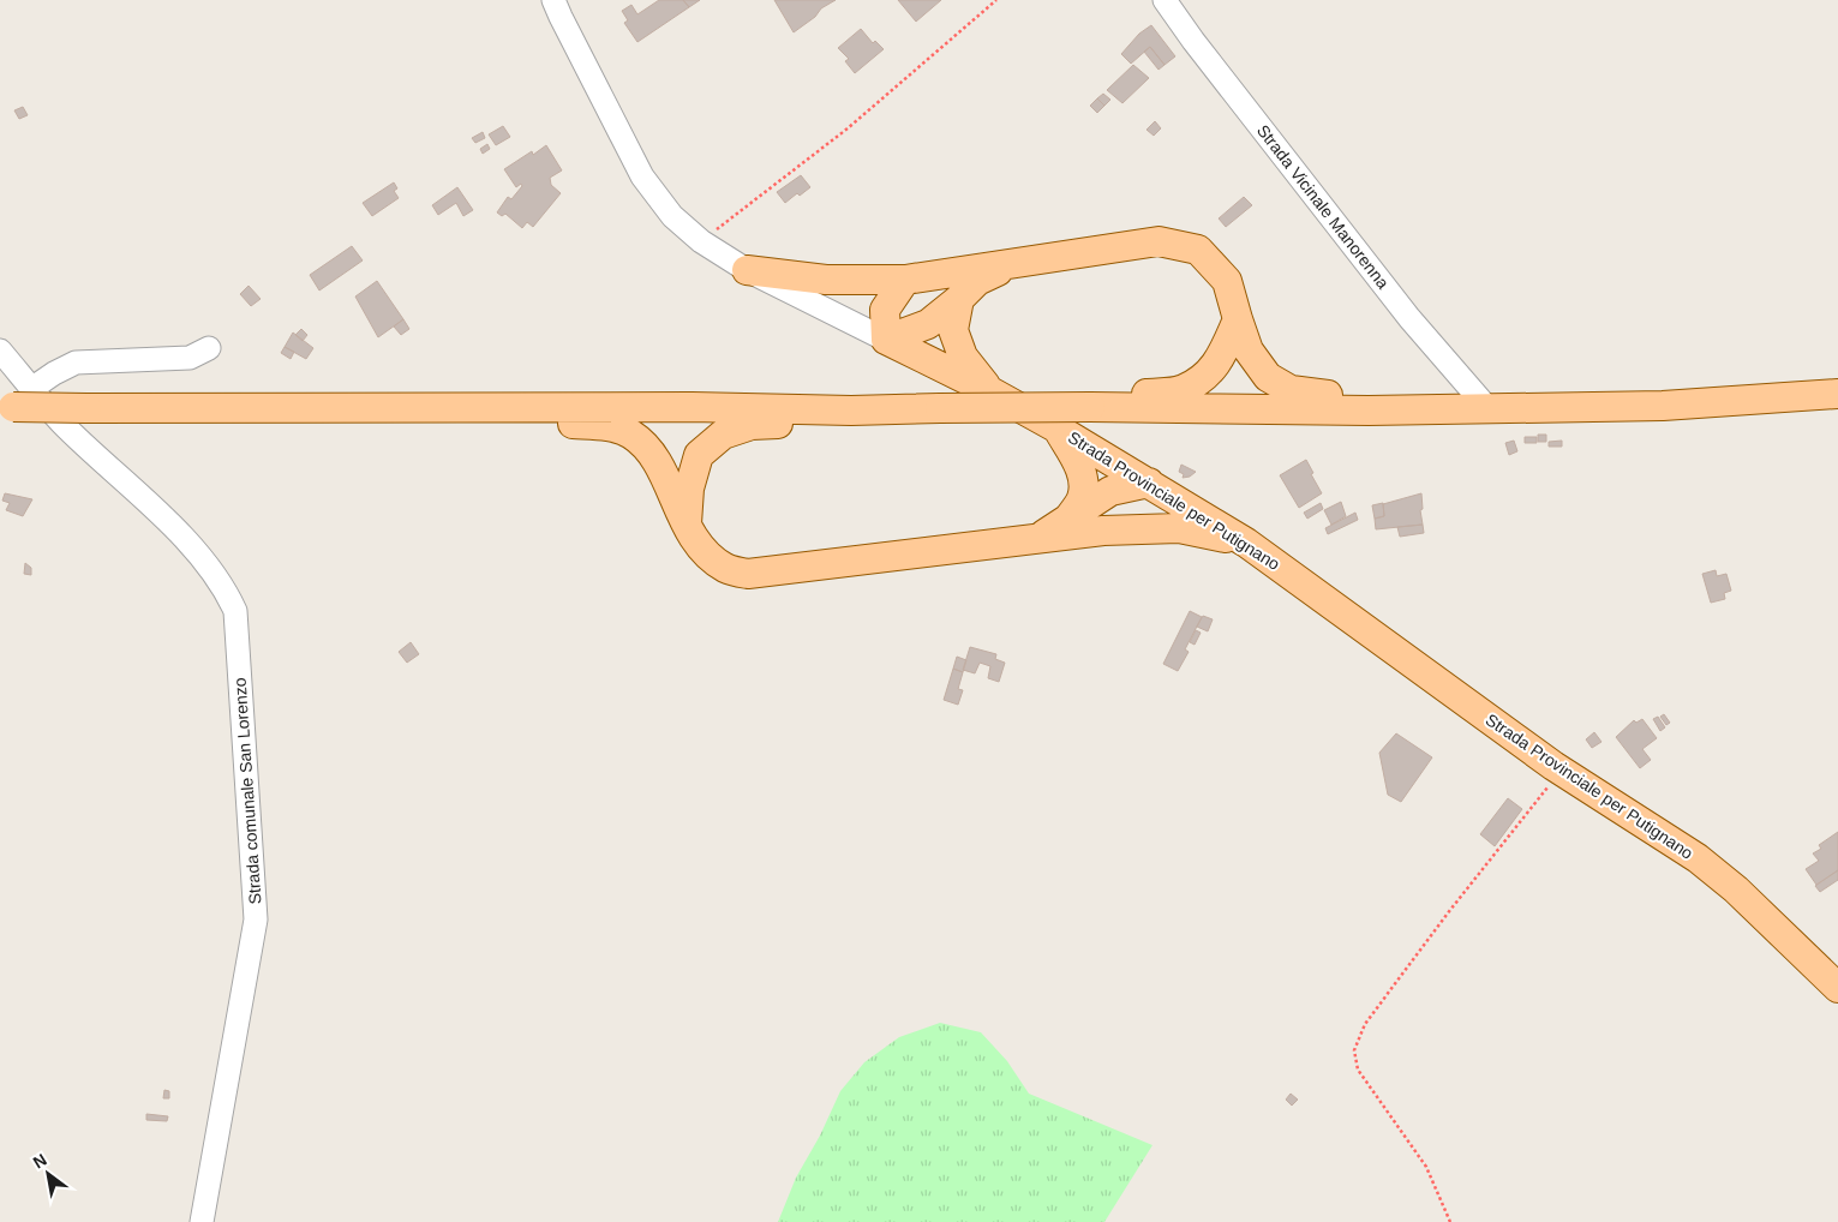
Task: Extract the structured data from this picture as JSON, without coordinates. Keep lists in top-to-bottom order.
{
  "streets": {
    "main road": ["Strada Provinciale per Putignano"],
    "street": ["Strada Vicinale Manorenna", "Strada comunale San Lorenzo"]
  },
  "north": "top left"
}
